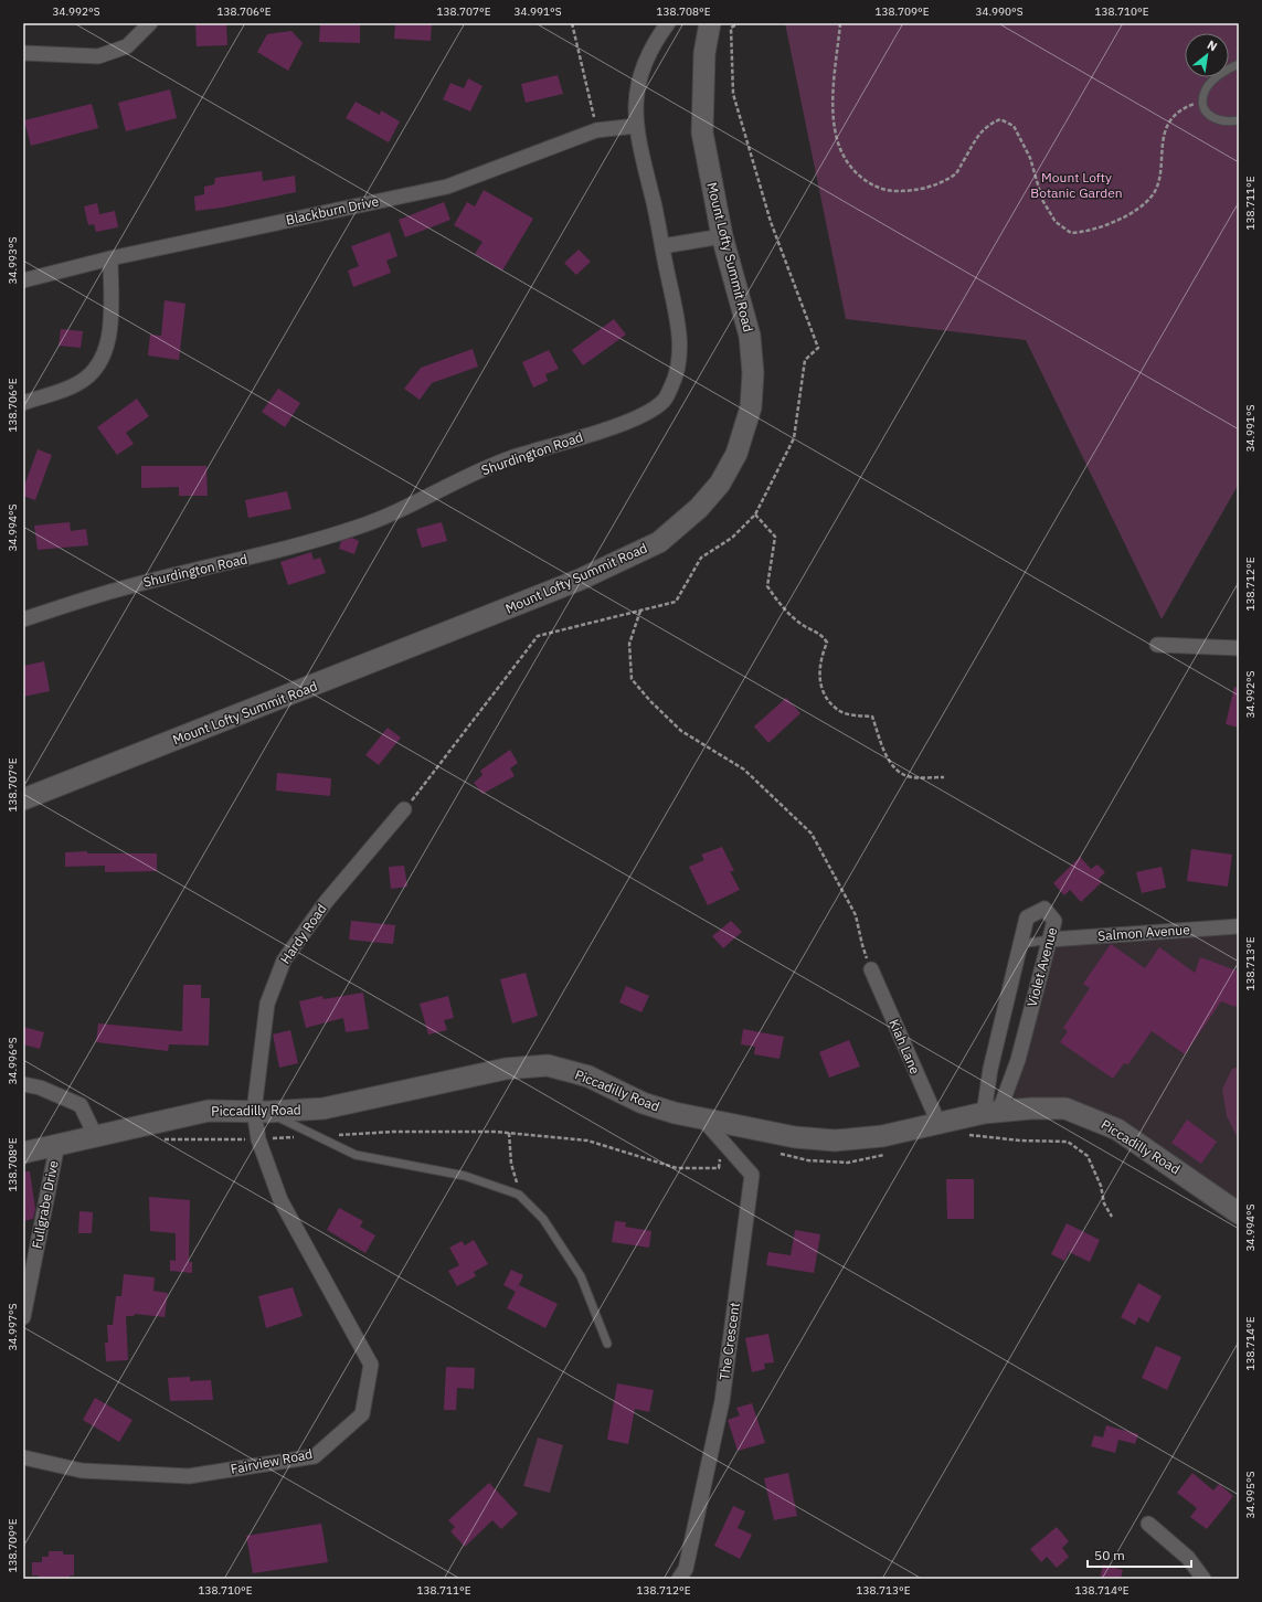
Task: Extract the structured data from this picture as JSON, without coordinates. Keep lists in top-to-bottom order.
{
  "streets": {
    "main road": ["Mount Lofty Summit Road", "Piccadilly Road"],
    "street": [
      "Blackburn Drive",
      "Shurdington Road",
      "Salmon Avenue",
      "Hardy Road",
      "Violet Avenue",
      "Kiah Lane",
      "Fullgrabe Drive",
      "The Crescent",
      "Fairview Road"
    ]
  },
  "crossings": [
    ["Blackburn Drive", "Shurdington Road"],
    ["Salmon Avenue", "Violet Avenue"],
    ["Hardy Road", "Piccadilly Road"],
    ["Hardy Road", "Fairview Road"],
    ["Violet Avenue", "Piccadilly Road"],
    ["Kiah Lane", "Piccadilly Road"],
    ["Piccadilly Road", "Fullgrabe Drive"],
    ["Piccadilly Road", "The Crescent"],
    ["Piccadilly Road", "Fairview Road"]
  ],
  "parks": ["Mount Lofty Botanic Garden"],
  "scale_bar": "50 m",
  "north": "top right",
  "coordinates": [
    "34.992°S",
    "138.706°E",
    "138.707°E",
    "34.991°S",
    "138.708°E",
    "138.709°E",
    "34.990°S",
    "138.710°E",
    "138.711°E",
    "34.993°S",
    "34.994°S",
    "138.712°E",
    "138.713°E",
    "34.996°S",
    "34.997°S",
    "138.714°E",
    "34.995°S"
  ]
}
